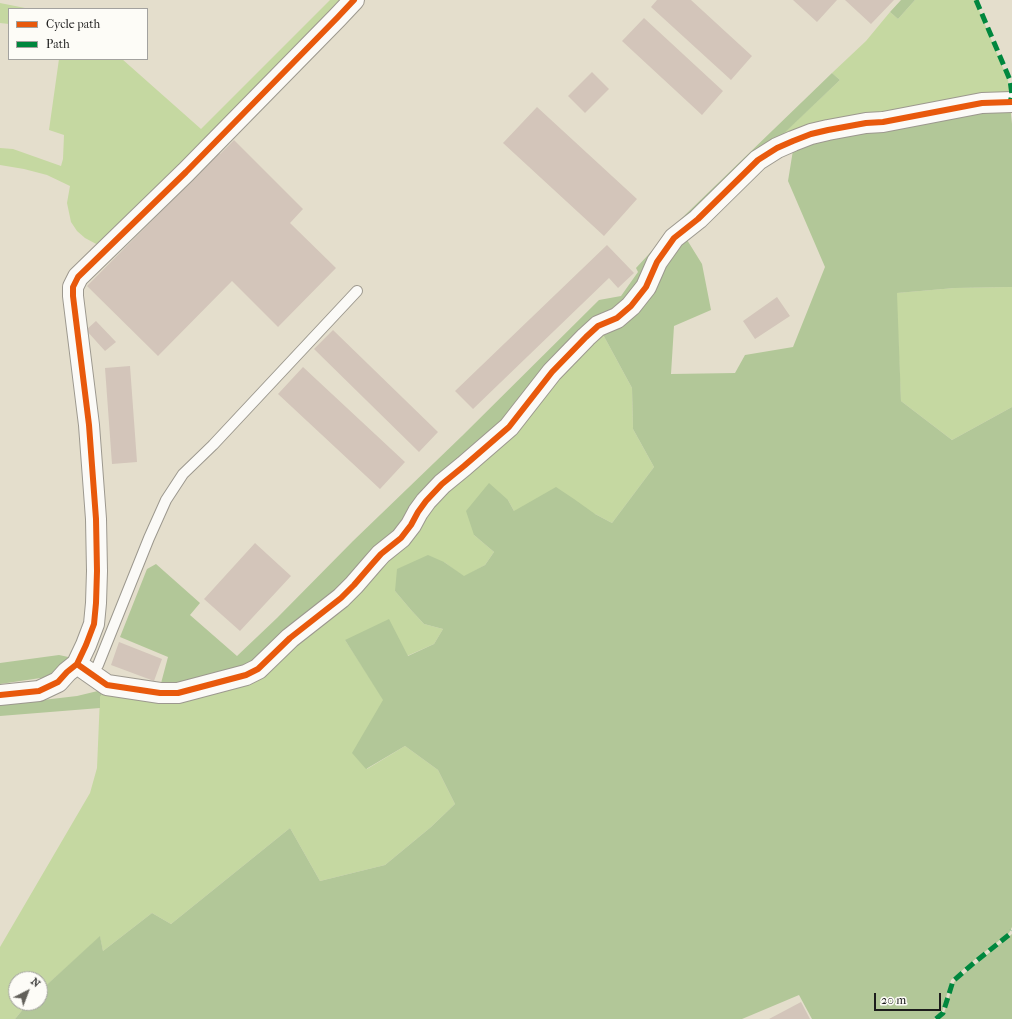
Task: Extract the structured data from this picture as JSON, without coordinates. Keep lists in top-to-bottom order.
{
  "legend": ["Cycle path", "Path"],
  "scale_bar": "20 m",
  "north": "top right"
}
